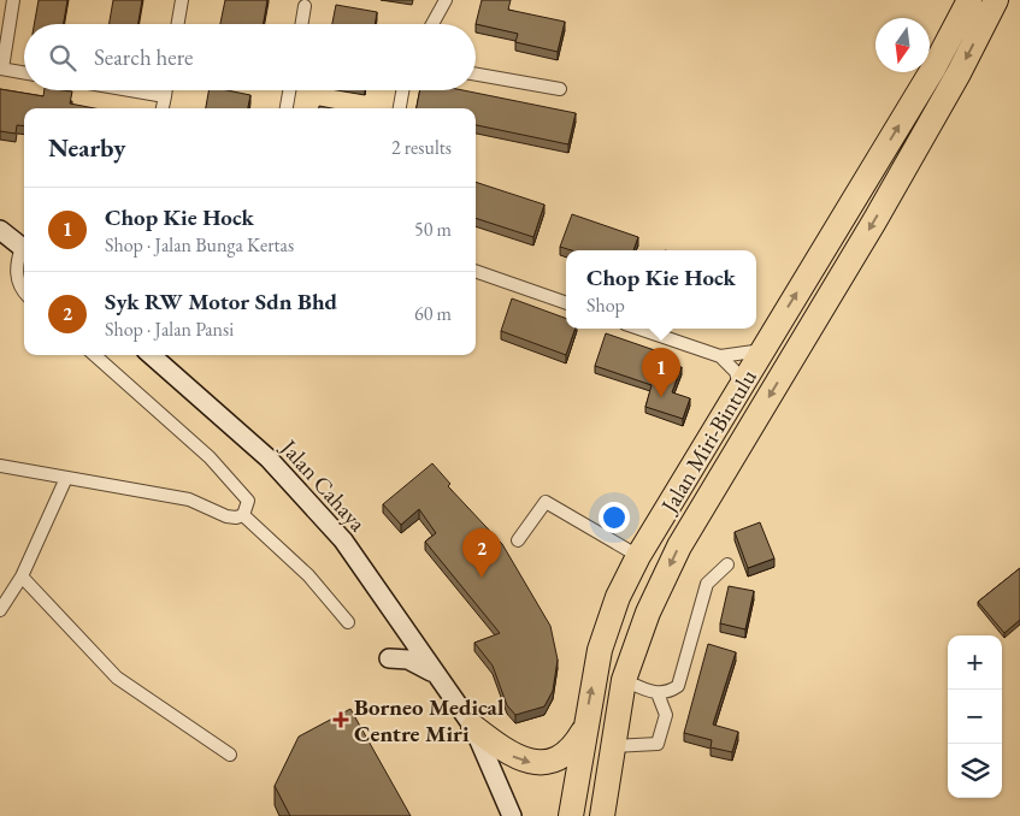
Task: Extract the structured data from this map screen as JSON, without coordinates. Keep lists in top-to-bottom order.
{
  "streets": {
    "highway": ["Jalan Miri-Bintulu"],
    "street": ["Jalan Cahaya"]
  },
  "places": {
    "health": ["Borneo Medical Centre Miri"]
  },
  "north": "bottom",
  "page": {
    "search": "Search here",
    "heading": ["Nearby", "2 results"],
    "list": [
      {
        "mark": "1",
        "name": "Chop Kie Hock",
        "note": "Shop · Jalan Bunga Kertas",
        "value": "50 m"
      },
      {
        "mark": "2",
        "name": "Syk RW Motor Sdn Bhd",
        "note": "Shop · Jalan Pansi",
        "value": "60 m"
      }
    ],
    "popup": ["Chop Kie Hock", "Shop"],
    "pins": ["1", "2"],
    "map_buttons": ["+", "−"]
  }
}
